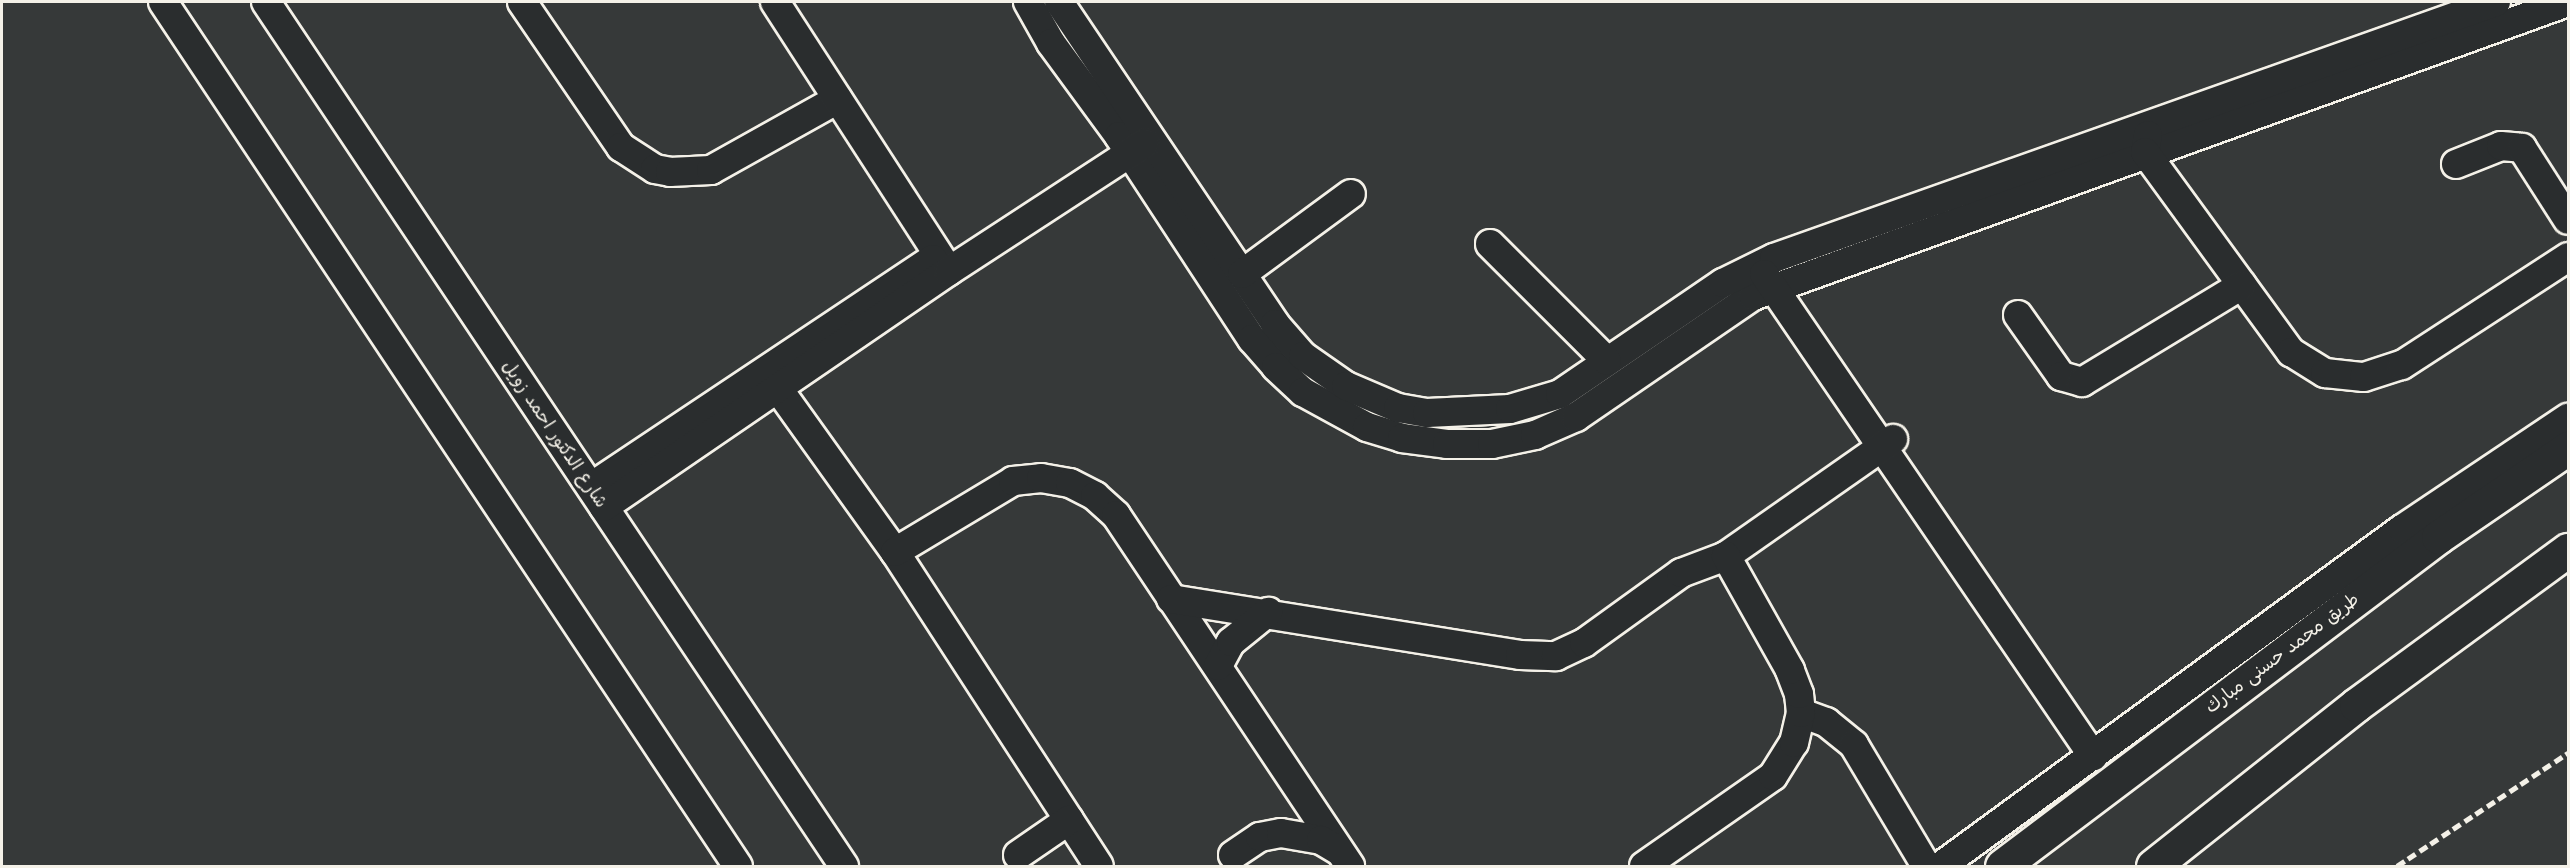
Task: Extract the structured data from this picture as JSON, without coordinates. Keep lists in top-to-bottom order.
{
  "streets": {
    "highway": ["طريق محمد حسنى مبارك"],
    "street": ["شارع الدكتور احمد زويل"]
  }
}
